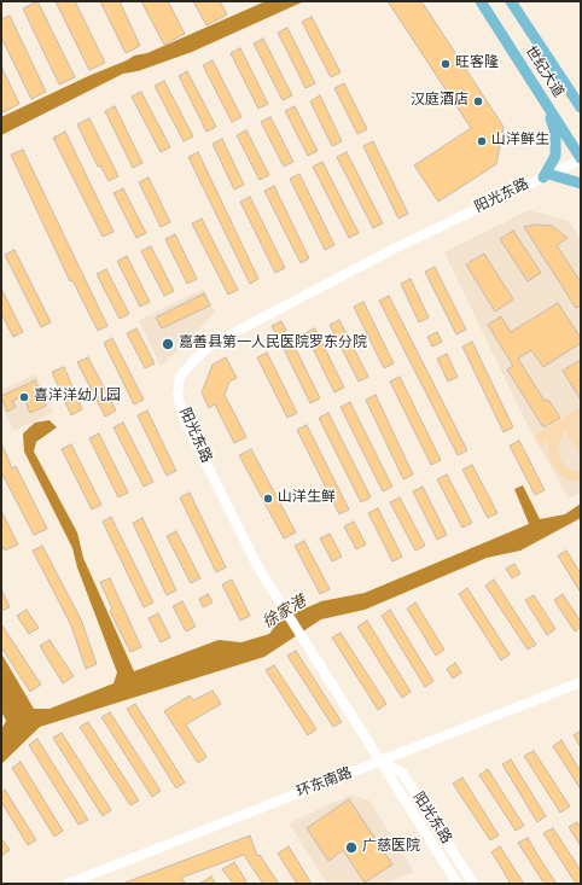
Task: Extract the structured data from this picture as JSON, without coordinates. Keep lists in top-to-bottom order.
{
  "streets": {
    "main road": ["世纪大道"],
    "street": ["阳光东路", "环东南路"]
  },
  "crossings": [
    ["世纪大道", "阳光东路"],
    ["阳光东路", "环东南路"]
  ],
  "water": ["徐家港"],
  "places": [
    "旺客隆",
    "汉庭酒店",
    "山洋鲜生",
    "嘉善县第一人民医院罗东分院",
    "喜洋洋幼儿园",
    "山洋生鲜",
    "广慈医院"
  ]
}
